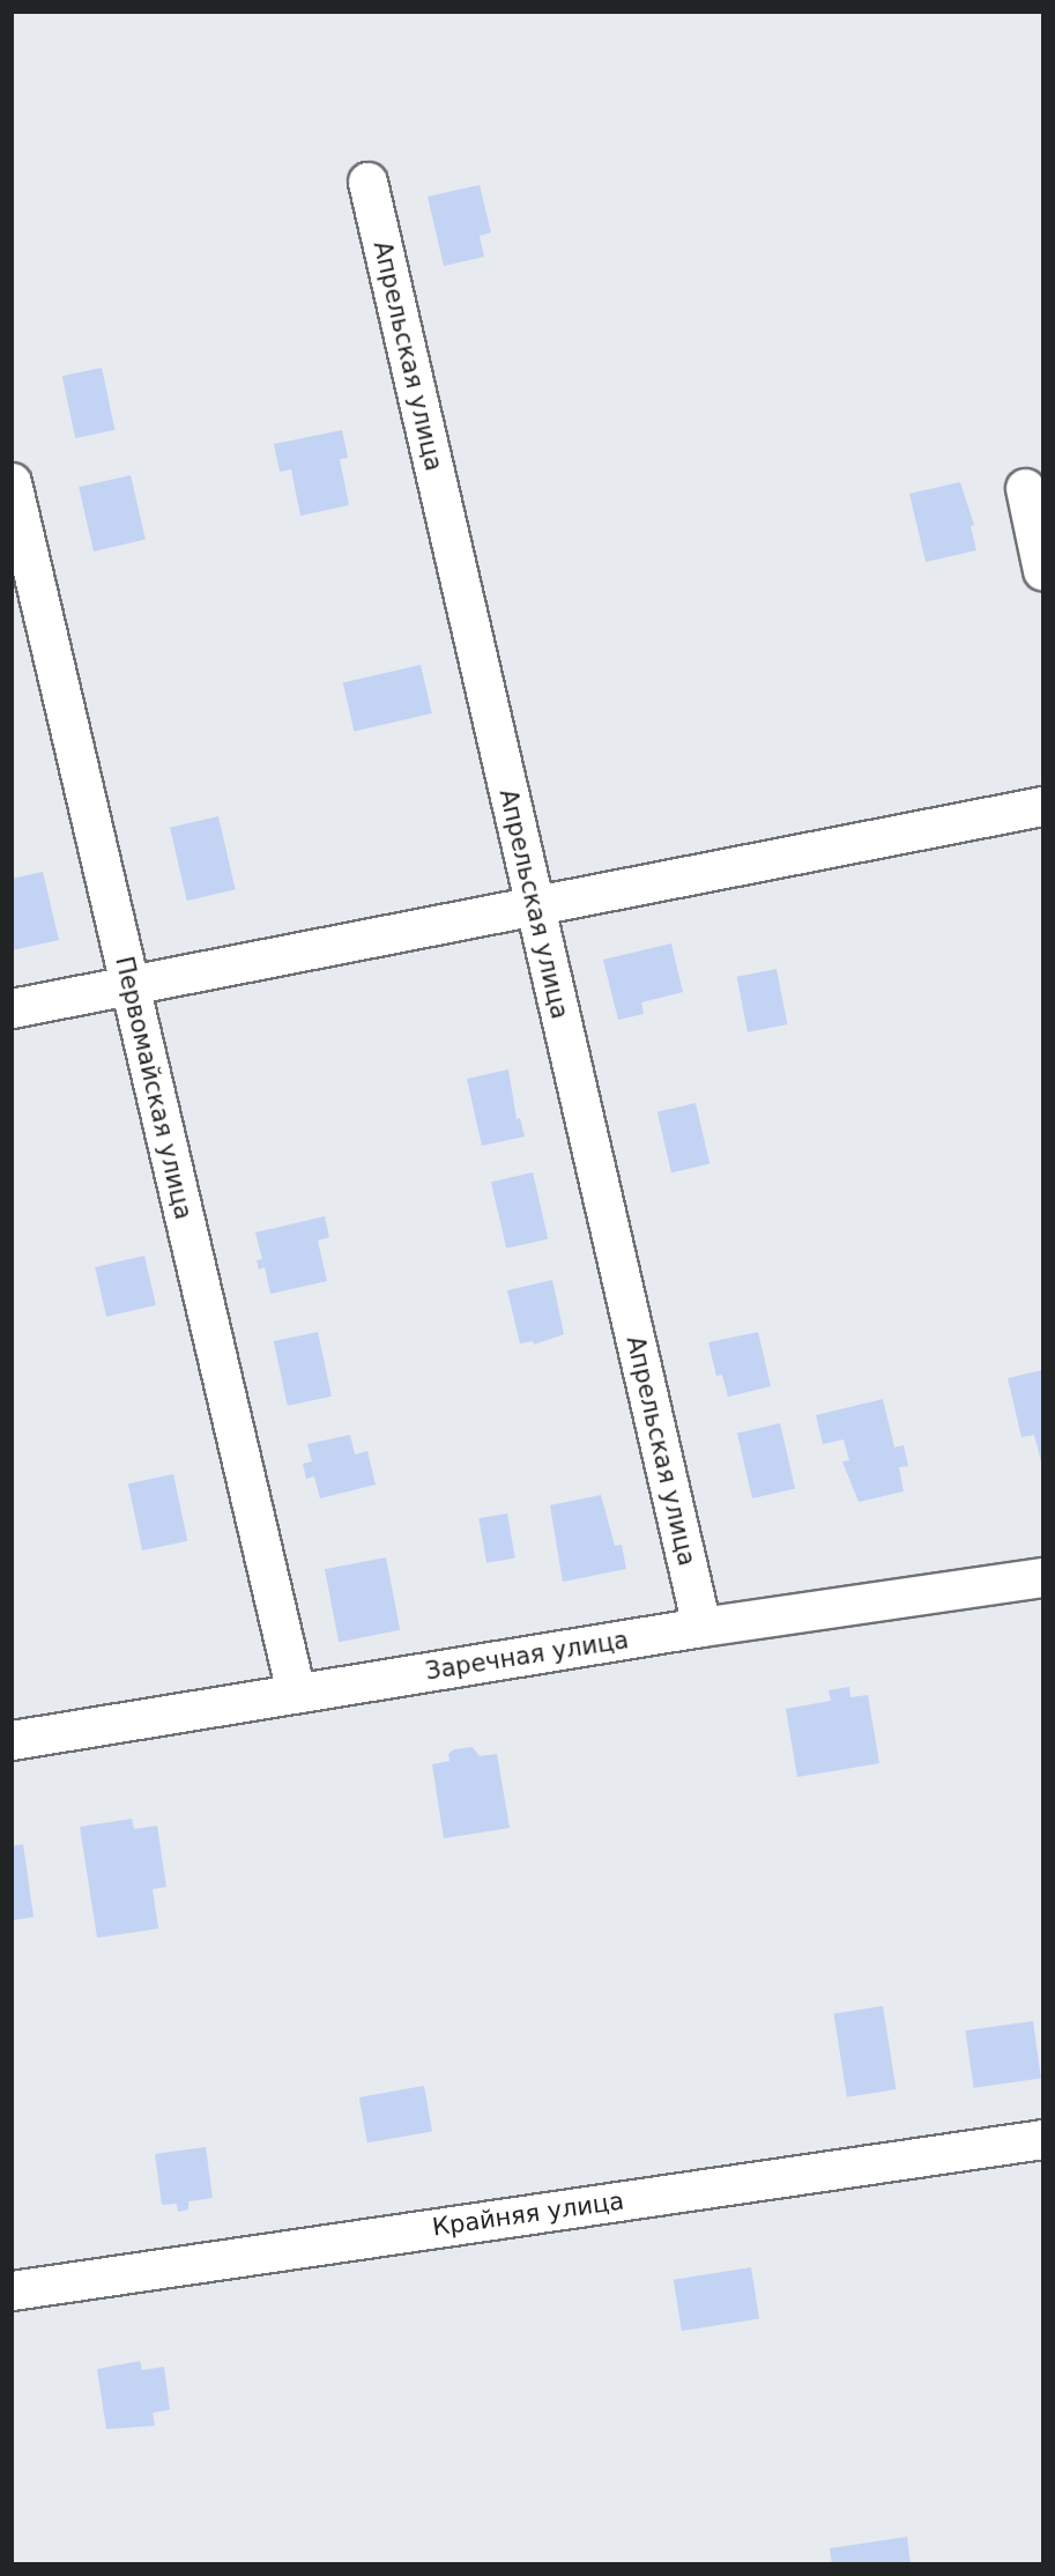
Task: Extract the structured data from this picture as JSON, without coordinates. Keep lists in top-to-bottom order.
{
  "streets": {
    "street": [
      "Апрельская улица",
      "Первомайская улица",
      "Заречная улица",
      "Крайняя улица"
    ]
  },
  "crossings": [
    ["Апрельская улица", "Заречная улица"],
    ["Первомайская улица", "Заречная улица"]
  ]
}
